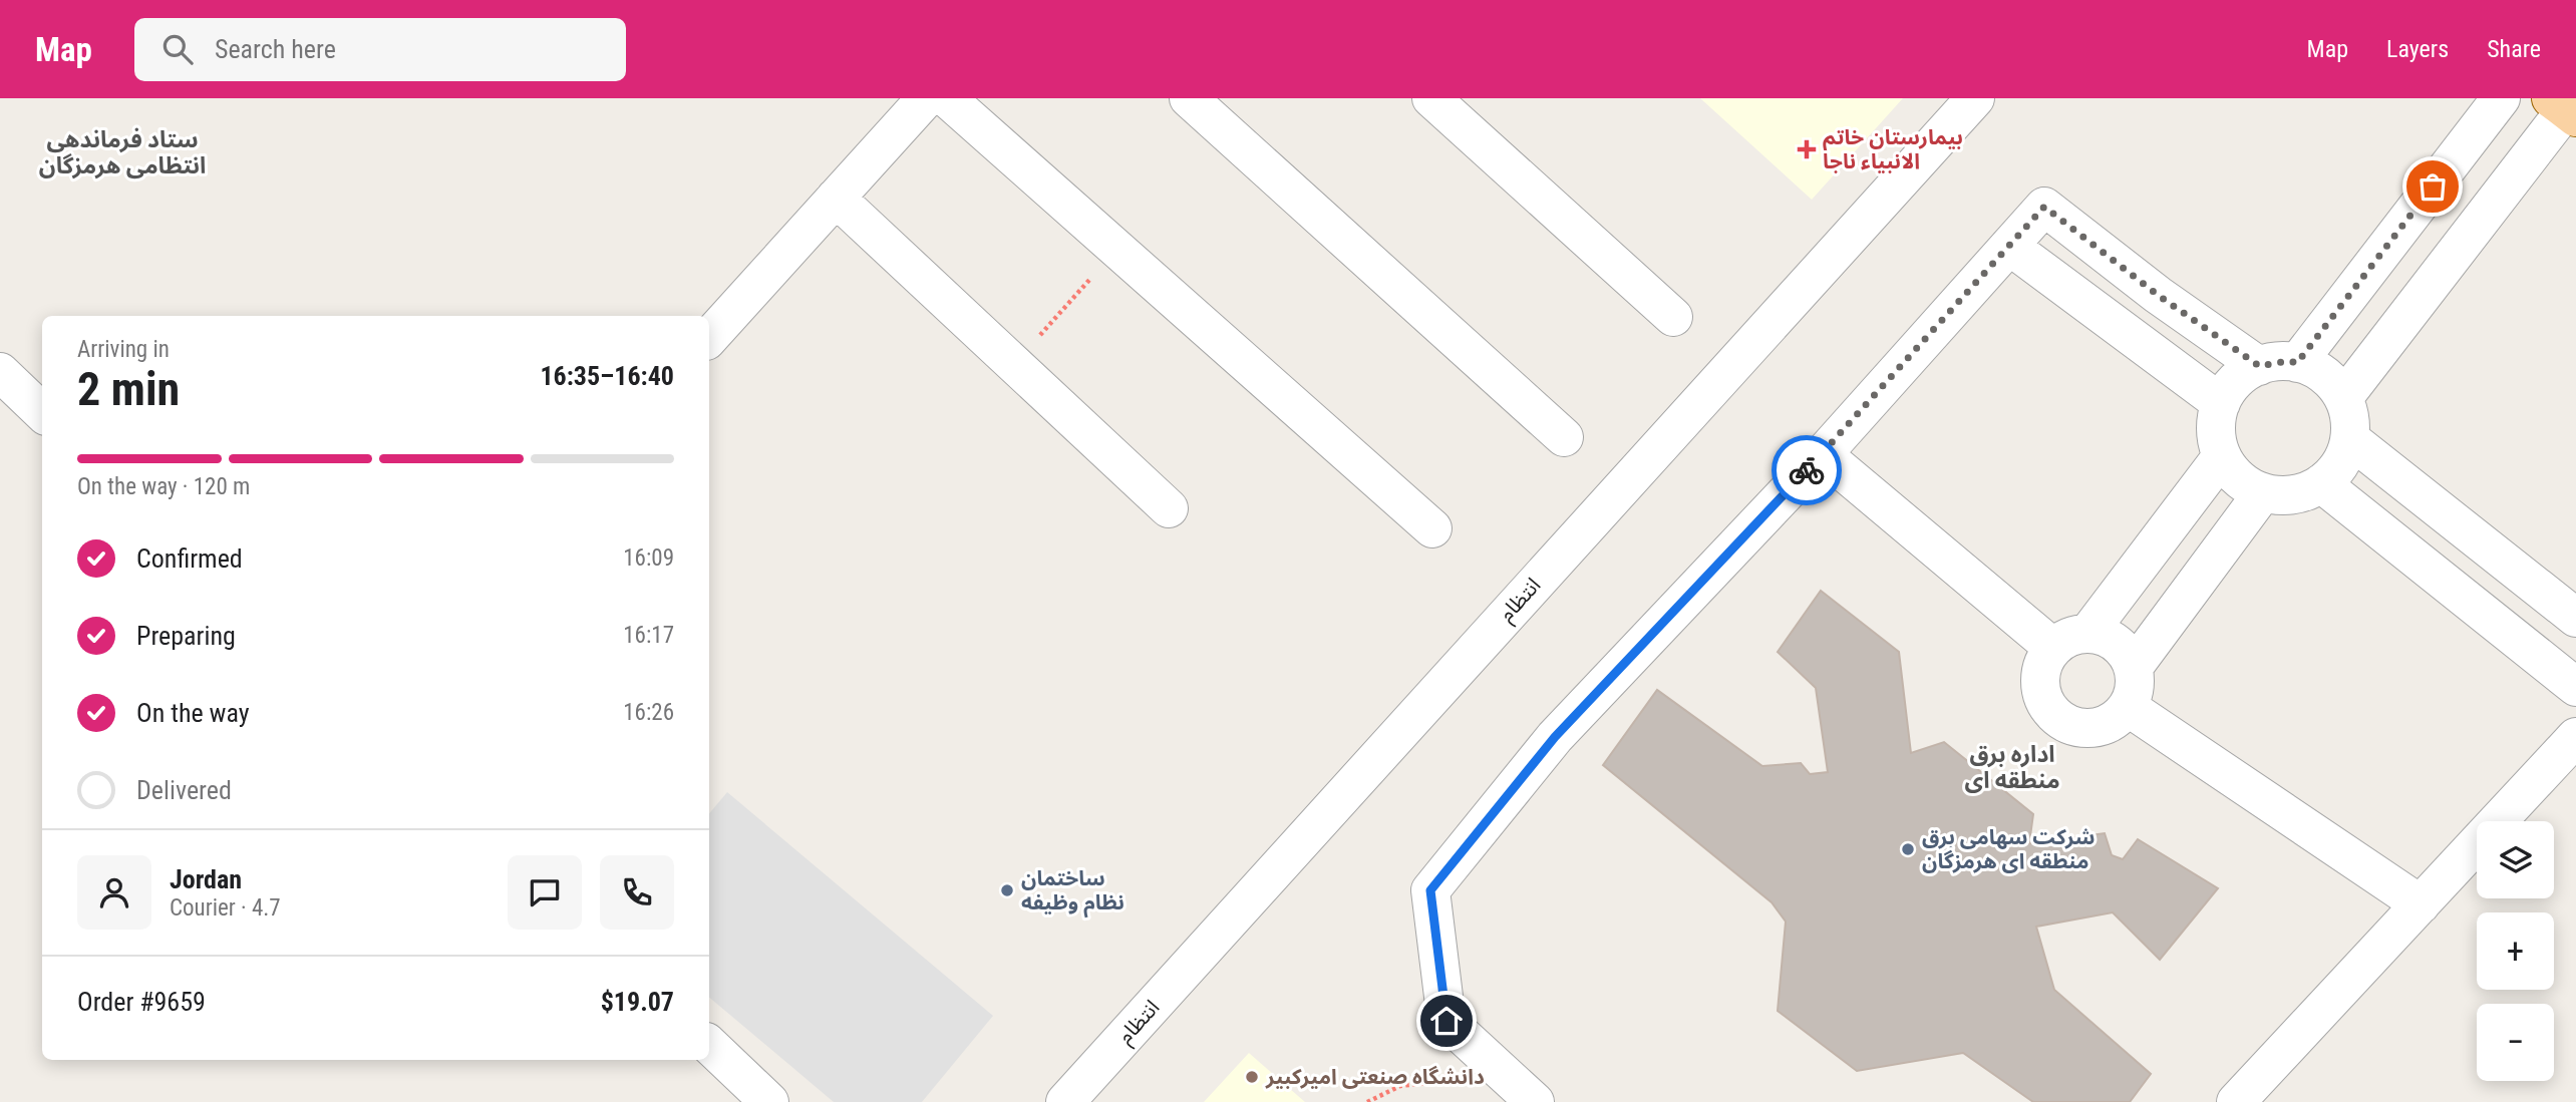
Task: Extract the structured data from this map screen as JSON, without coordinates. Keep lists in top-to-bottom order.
{
  "streets": {
    "street": ["انتظام"]
  },
  "districts": ["ستاد فرماندهی انتظامی هرمزگان", "اداره برق منطقه ای"],
  "places": {
    "health": ["بیمارستان خاتم الانبیاء ناجا"],
    "other": ["شرکت سهامی برق منطقه ای هرمزگان", "ساختمان نظام وظیفه", "دانشگاه صنعتی امیرکبیر"]
  },
  "page": {
    "header": "Map",
    "search": "Search here",
    "nav": ["Map", "Layers", "Share"],
    "heading": ["2 min", "Arriving in", "16:35–16:40"],
    "panel": [
      "Jordan",
      "Courier · 4.7",
      "Order #9659",
      "$19.07"
    ],
    "bar": "On the way · 120 m",
    "list": [
      ["Confirmed", "16:09"],
      ["Preparing", "16:17"],
      ["On the way", "16:26"],
      "Delivered"
    ],
    "map_buttons": ["+", "−"]
  }
}
